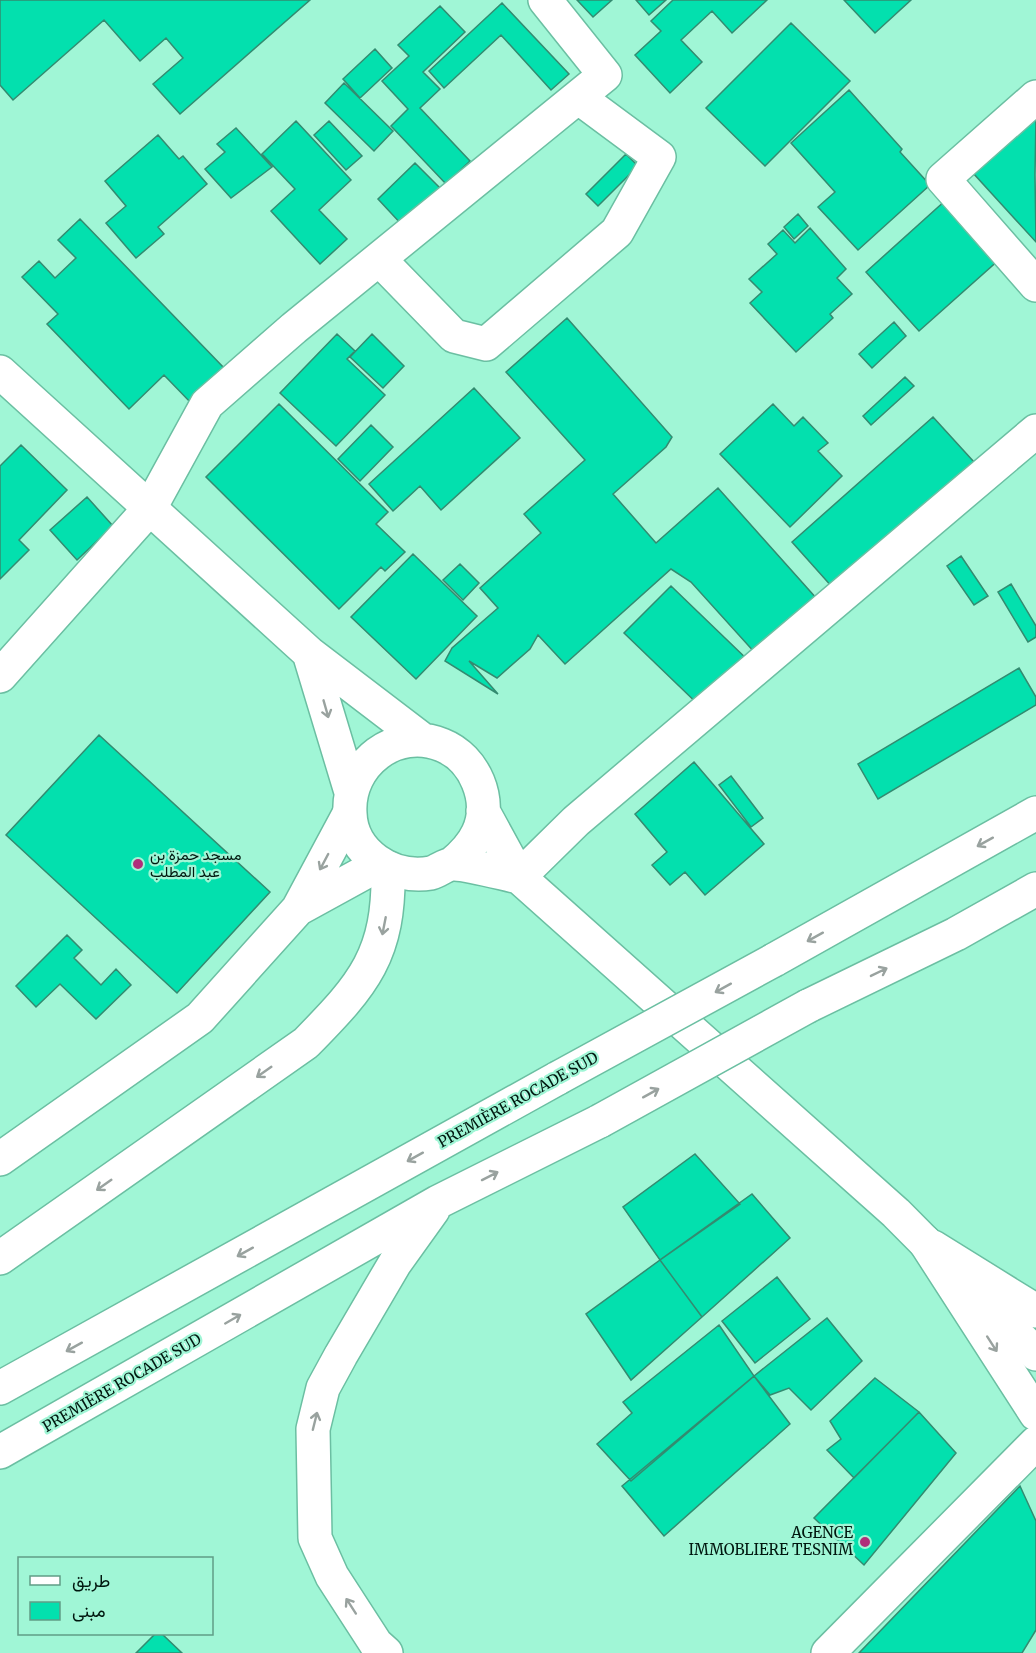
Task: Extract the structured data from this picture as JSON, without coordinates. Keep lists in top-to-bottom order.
{
  "streets": {
    "main road": ["PREMIÈRE ROCADE SUD"]
  },
  "places": ["مسجد حمزة بن عبد المطلب", "AGENCE IMMOBLIERE TESNIM"],
  "legend": ["طريق", "مبنى"]
}
